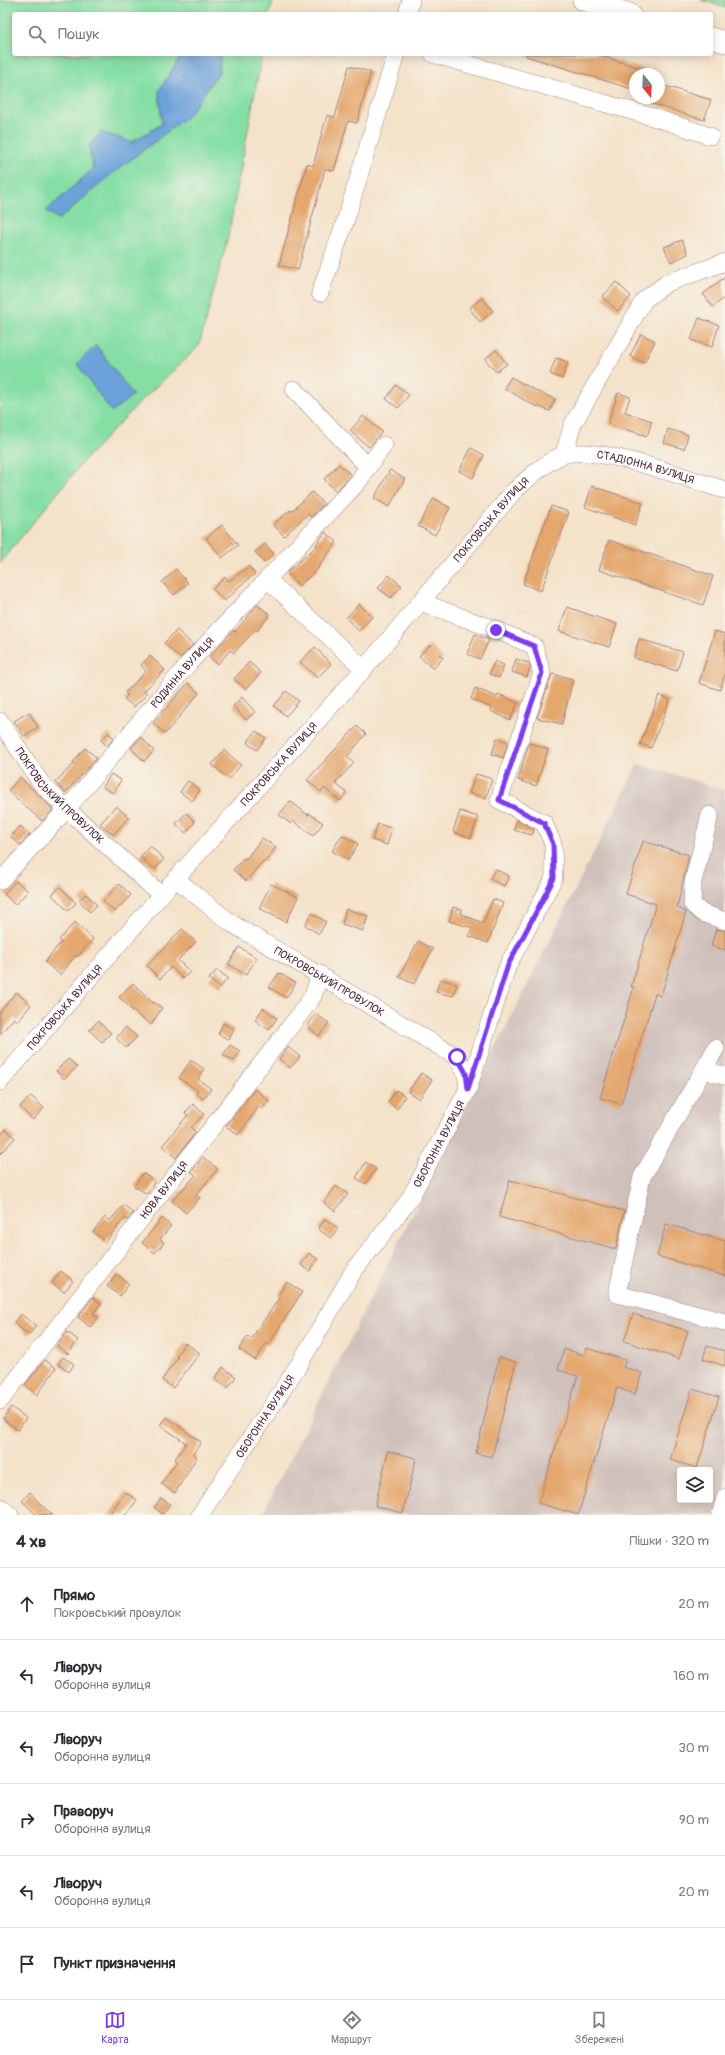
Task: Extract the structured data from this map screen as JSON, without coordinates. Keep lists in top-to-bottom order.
{
  "streets": {
    "street": [
      "СТАДІОННА ВУЛИЦЯ",
      "ПОКРОВСЬКА ВУЛИЦЯ",
      "РОДИННА ВУЛИЦЯ",
      "ПОКРОВСЬКИЙ ПРОВУЛОК",
      "ОБОРОННА ВУЛИЦЯ",
      "НОВА ВУЛИЦЯ"
    ]
  },
  "crossings": [
    ["СТАДІОННА ВУЛИЦЯ", "ПОКРОВСЬКА ВУЛИЦЯ"],
    ["ПОКРОВСЬКА ВУЛИЦЯ", "ПОКРОВСЬКИЙ ПРОВУЛОК"],
    ["ПОКРОВСЬКА ВУЛИЦЯ", "ОБОРОННА ВУЛИЦЯ"],
    ["РОДИННА ВУЛИЦЯ", "ПОКРОВСЬКИЙ ПРОВУЛОК"],
    ["ПОКРОВСЬКИЙ ПРОВУЛОК", "ОБОРОННА ВУЛИЦЯ"],
    ["ПОКРОВСЬКИЙ ПРОВУЛОК", "НОВА ВУЛИЦЯ"]
  ],
  "north": "bottom",
  "page": {
    "search": "Пошук",
    "heading": ["4 хв", "Пішки · 320 m"],
    "list": [
      ["Прямо", "Покровський провулок", "20 m"],
      ["Ліворуч", "Оборонна вулиця", "160 m"],
      ["Ліворуч", "Оборонна вулиця", "30 m"],
      ["Праворуч", "Оборонна вулиця", "90 m"],
      ["Ліворуч", "Оборонна вулиця", "20 m"],
      "Пункт призначення"
    ],
    "nav": ["Карта", "Маршрут", "Збережені"]
  }
}
